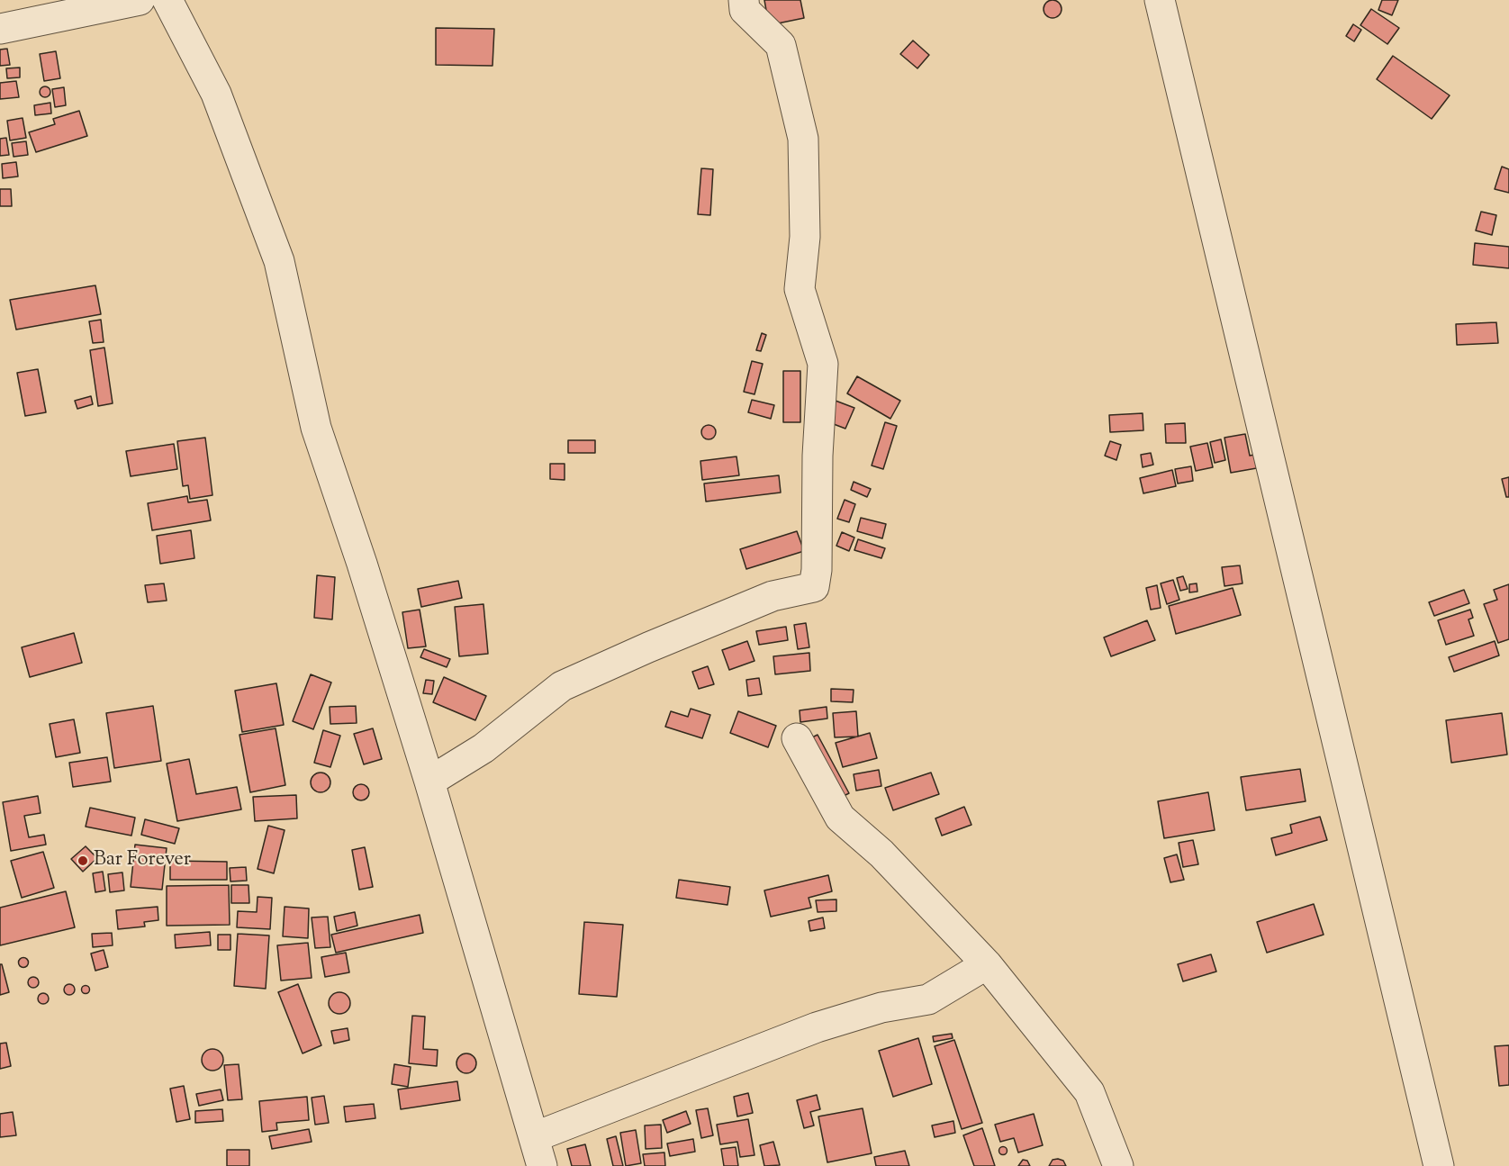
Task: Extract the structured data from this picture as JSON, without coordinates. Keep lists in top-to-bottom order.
{
  "places": ["Bar Forever"]
}
